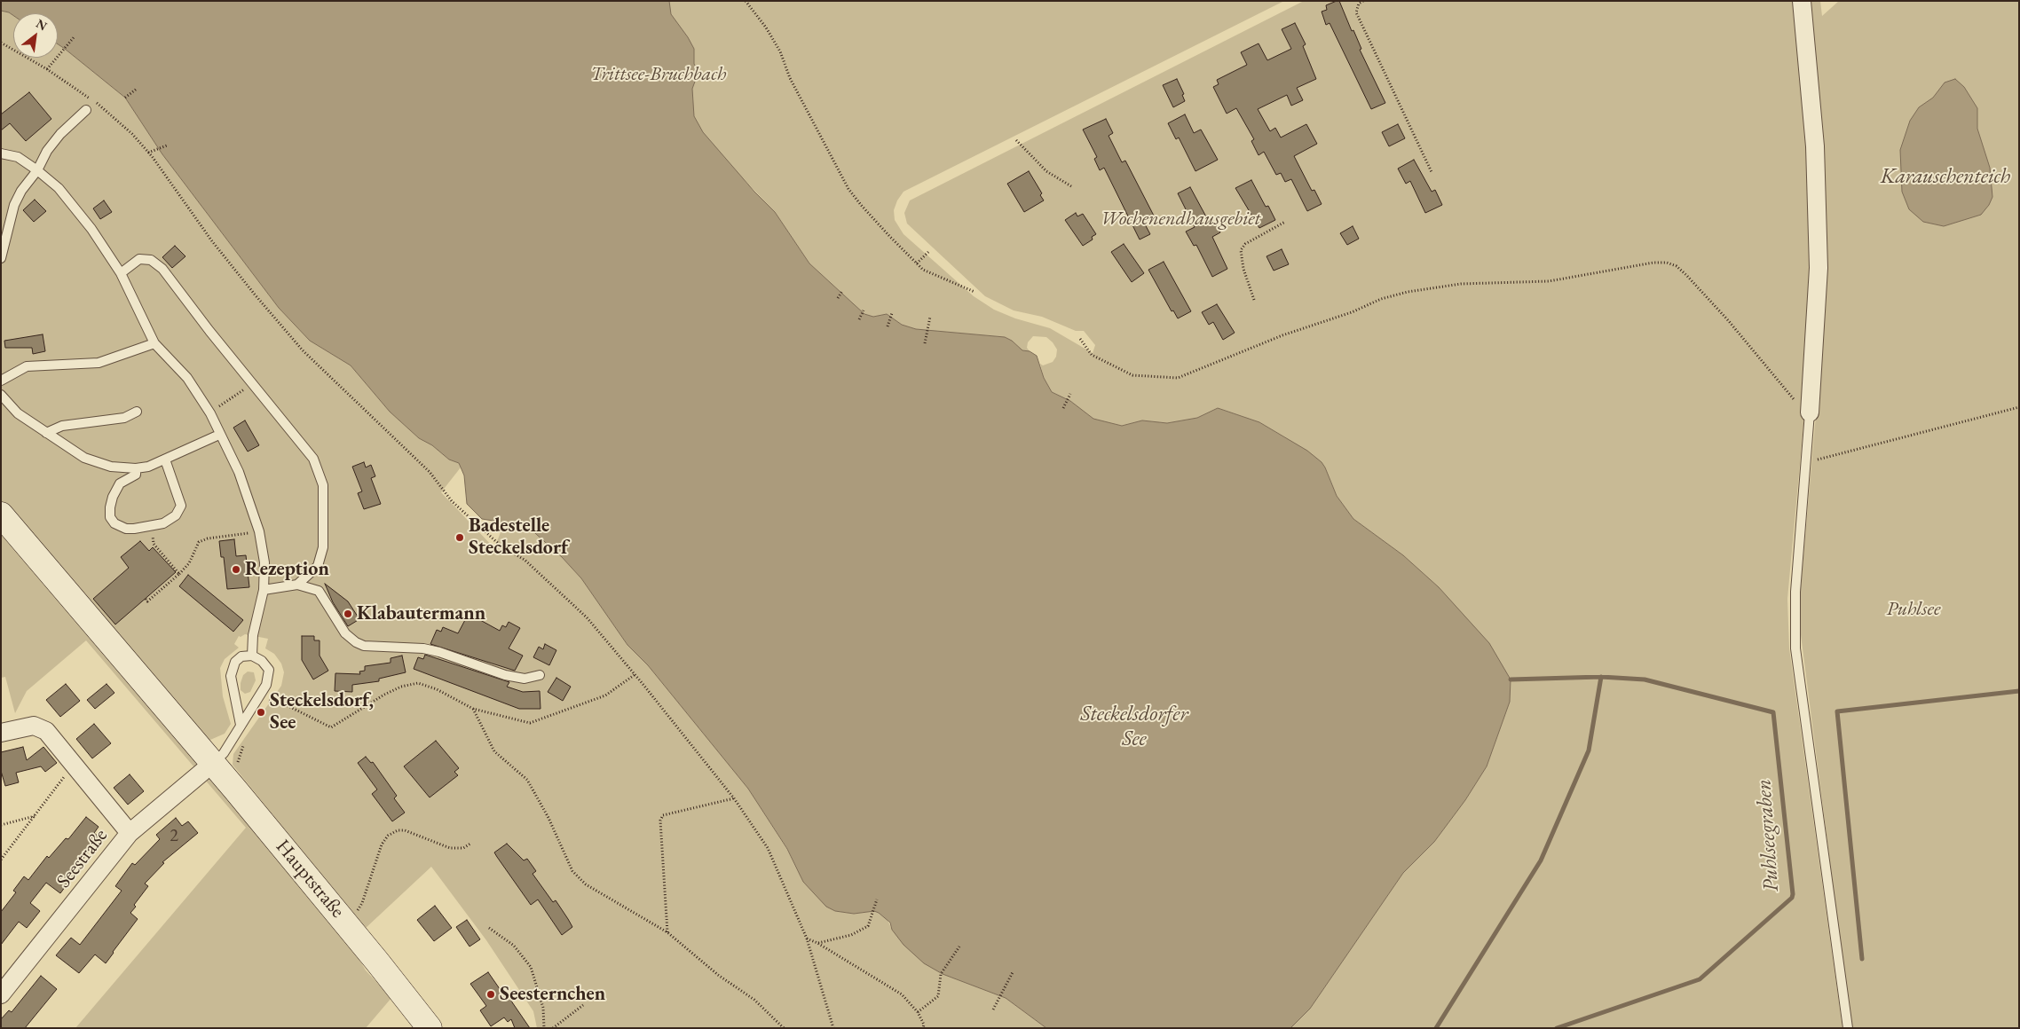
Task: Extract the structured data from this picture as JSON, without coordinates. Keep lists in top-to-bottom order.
{
  "streets": {
    "main road": ["Hauptstraße"],
    "street": ["Seestraße"]
  },
  "crossings": [
    ["Seestraße", "Hauptstraße"]
  ],
  "water": ["Karauschenteich", "Steckelsdorfer See", "Puhlseegraben"],
  "parks": ["Trittsee-Bruchbach", "Wochenendhausgebiet", "Puhlsee"],
  "places": [
    "Badestelle Steckelsdorf",
    "Rezeption",
    "Klabautermann",
    "Steckelsdorf, See",
    "Seesternchen"
  ],
  "house_numbers": ["2"],
  "north": "top right"
}
